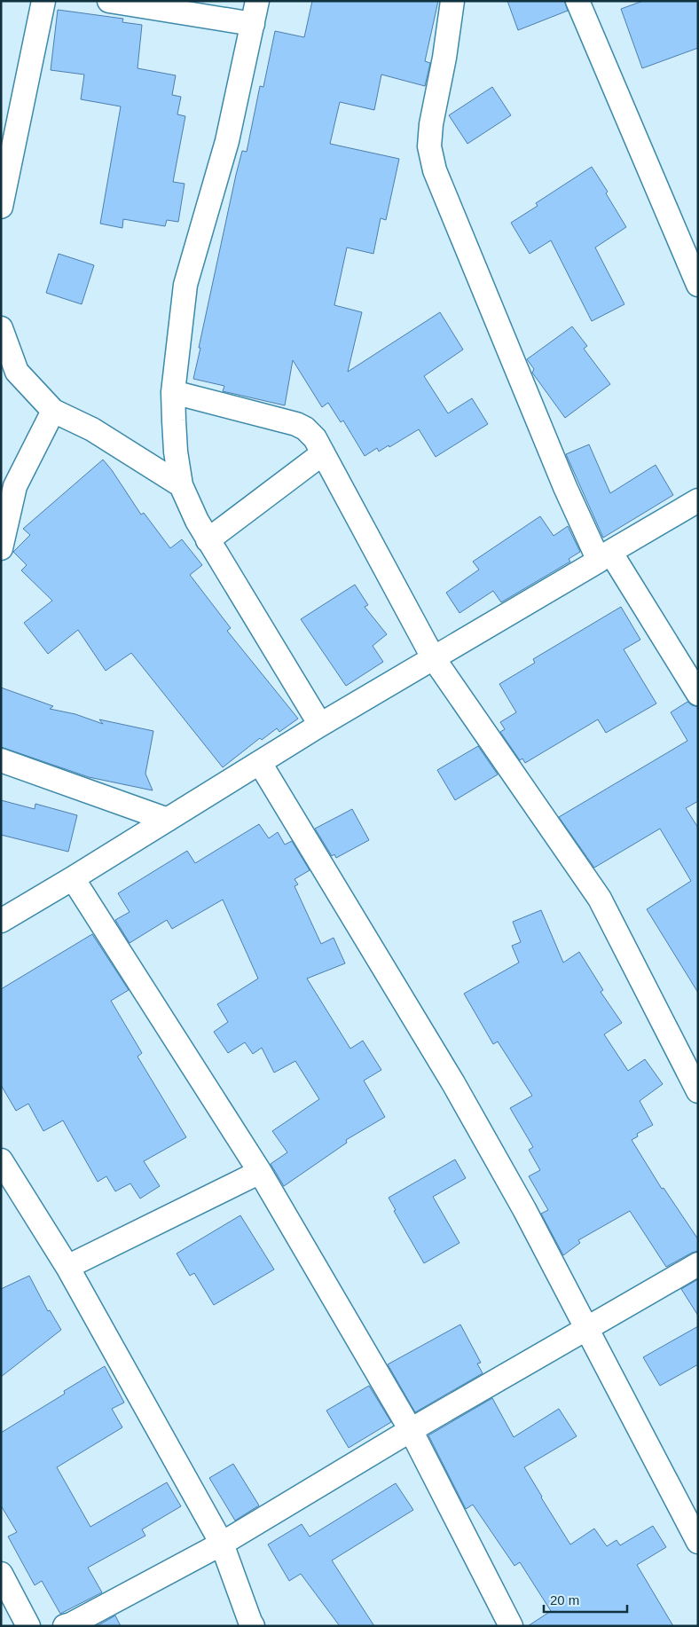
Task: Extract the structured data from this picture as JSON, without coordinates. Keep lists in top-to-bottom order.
{
  "scale_bar": "20 m"
}
